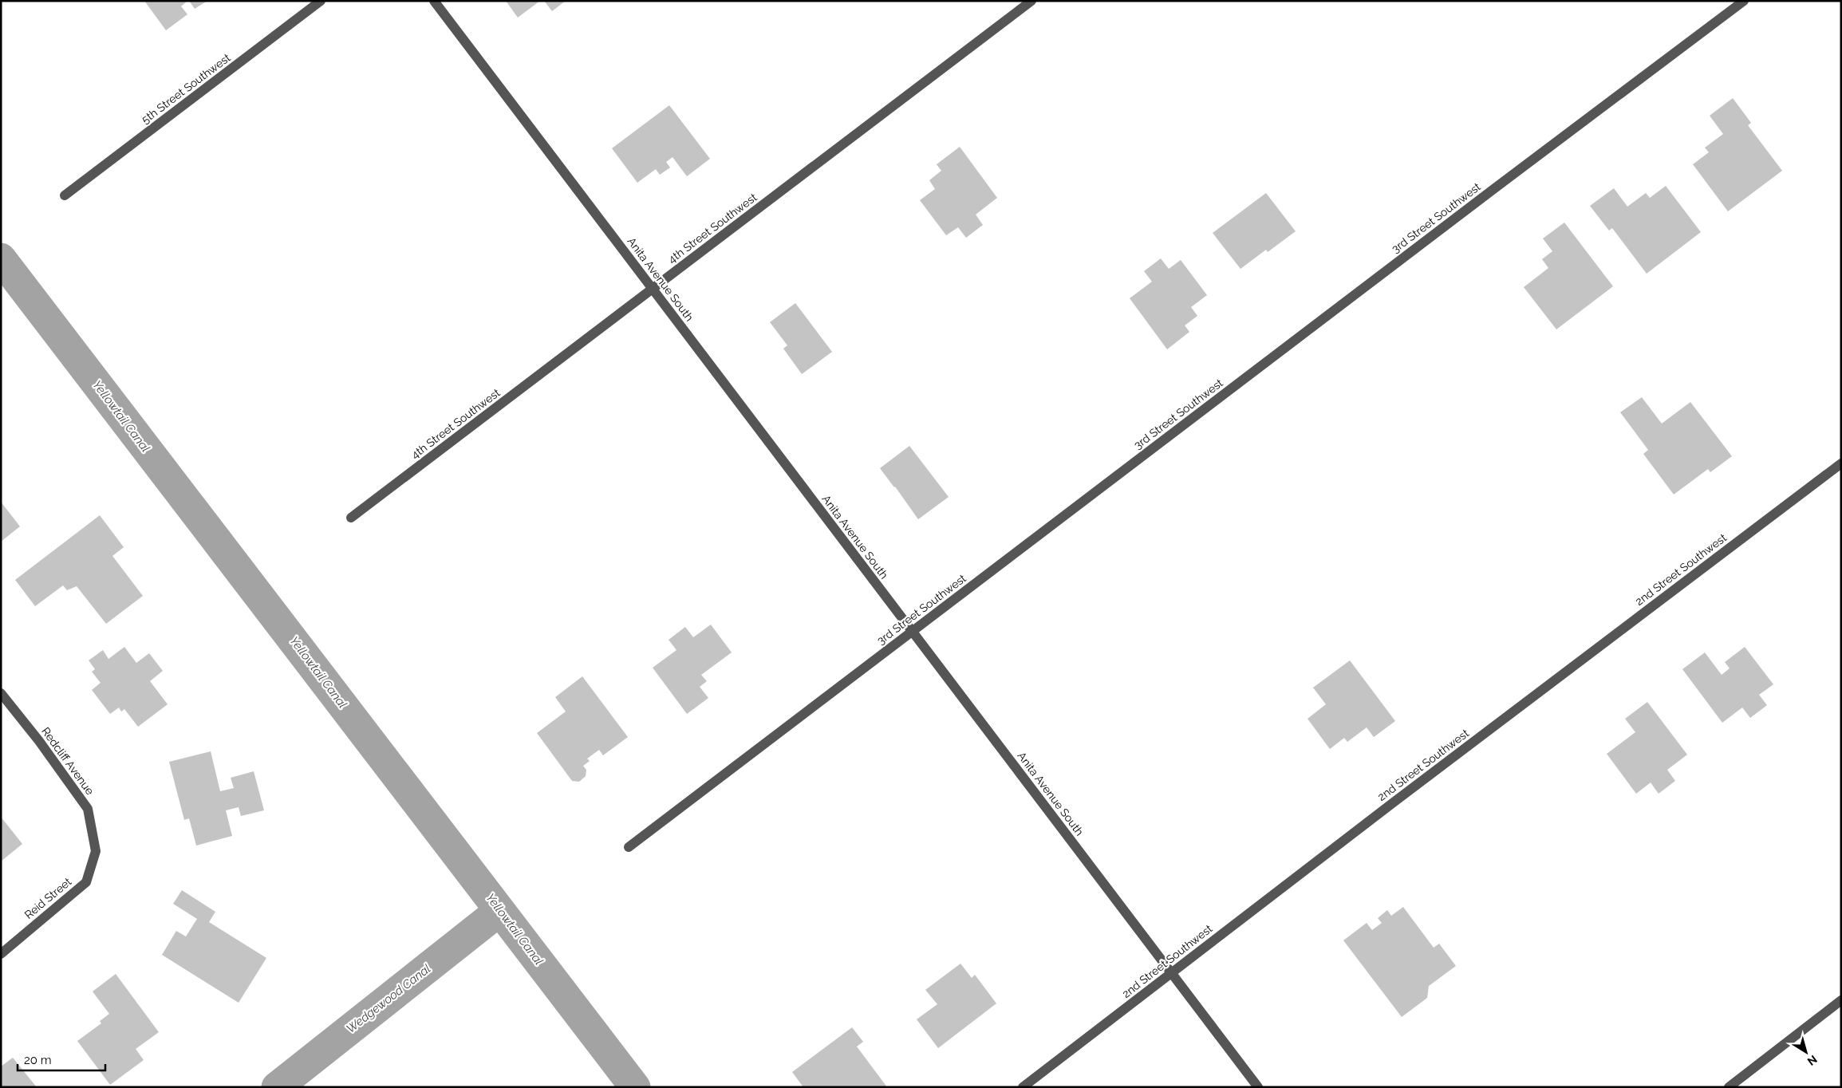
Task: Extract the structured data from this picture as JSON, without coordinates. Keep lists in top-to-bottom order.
{
  "streets": {
    "street": [
      "5th Street Southwest",
      "3rd Street Southwest",
      "4th Street Southwest",
      "Anita Avenue South",
      "2nd Street Southwest",
      "Redcliff Avenue",
      "Reid Street"
    ]
  },
  "crossings": [
    ["3rd Street Southwest", "Anita Avenue South"],
    ["4th Street Southwest", "Anita Avenue South"],
    ["Anita Avenue South", "2nd Street Southwest"],
    ["Redcliff Avenue", "Reid Street"]
  ],
  "water": ["Yellowtail Canal", "Wedgewood Canal"],
  "scale_bar": "20 m",
  "north": "bottom right"
}
